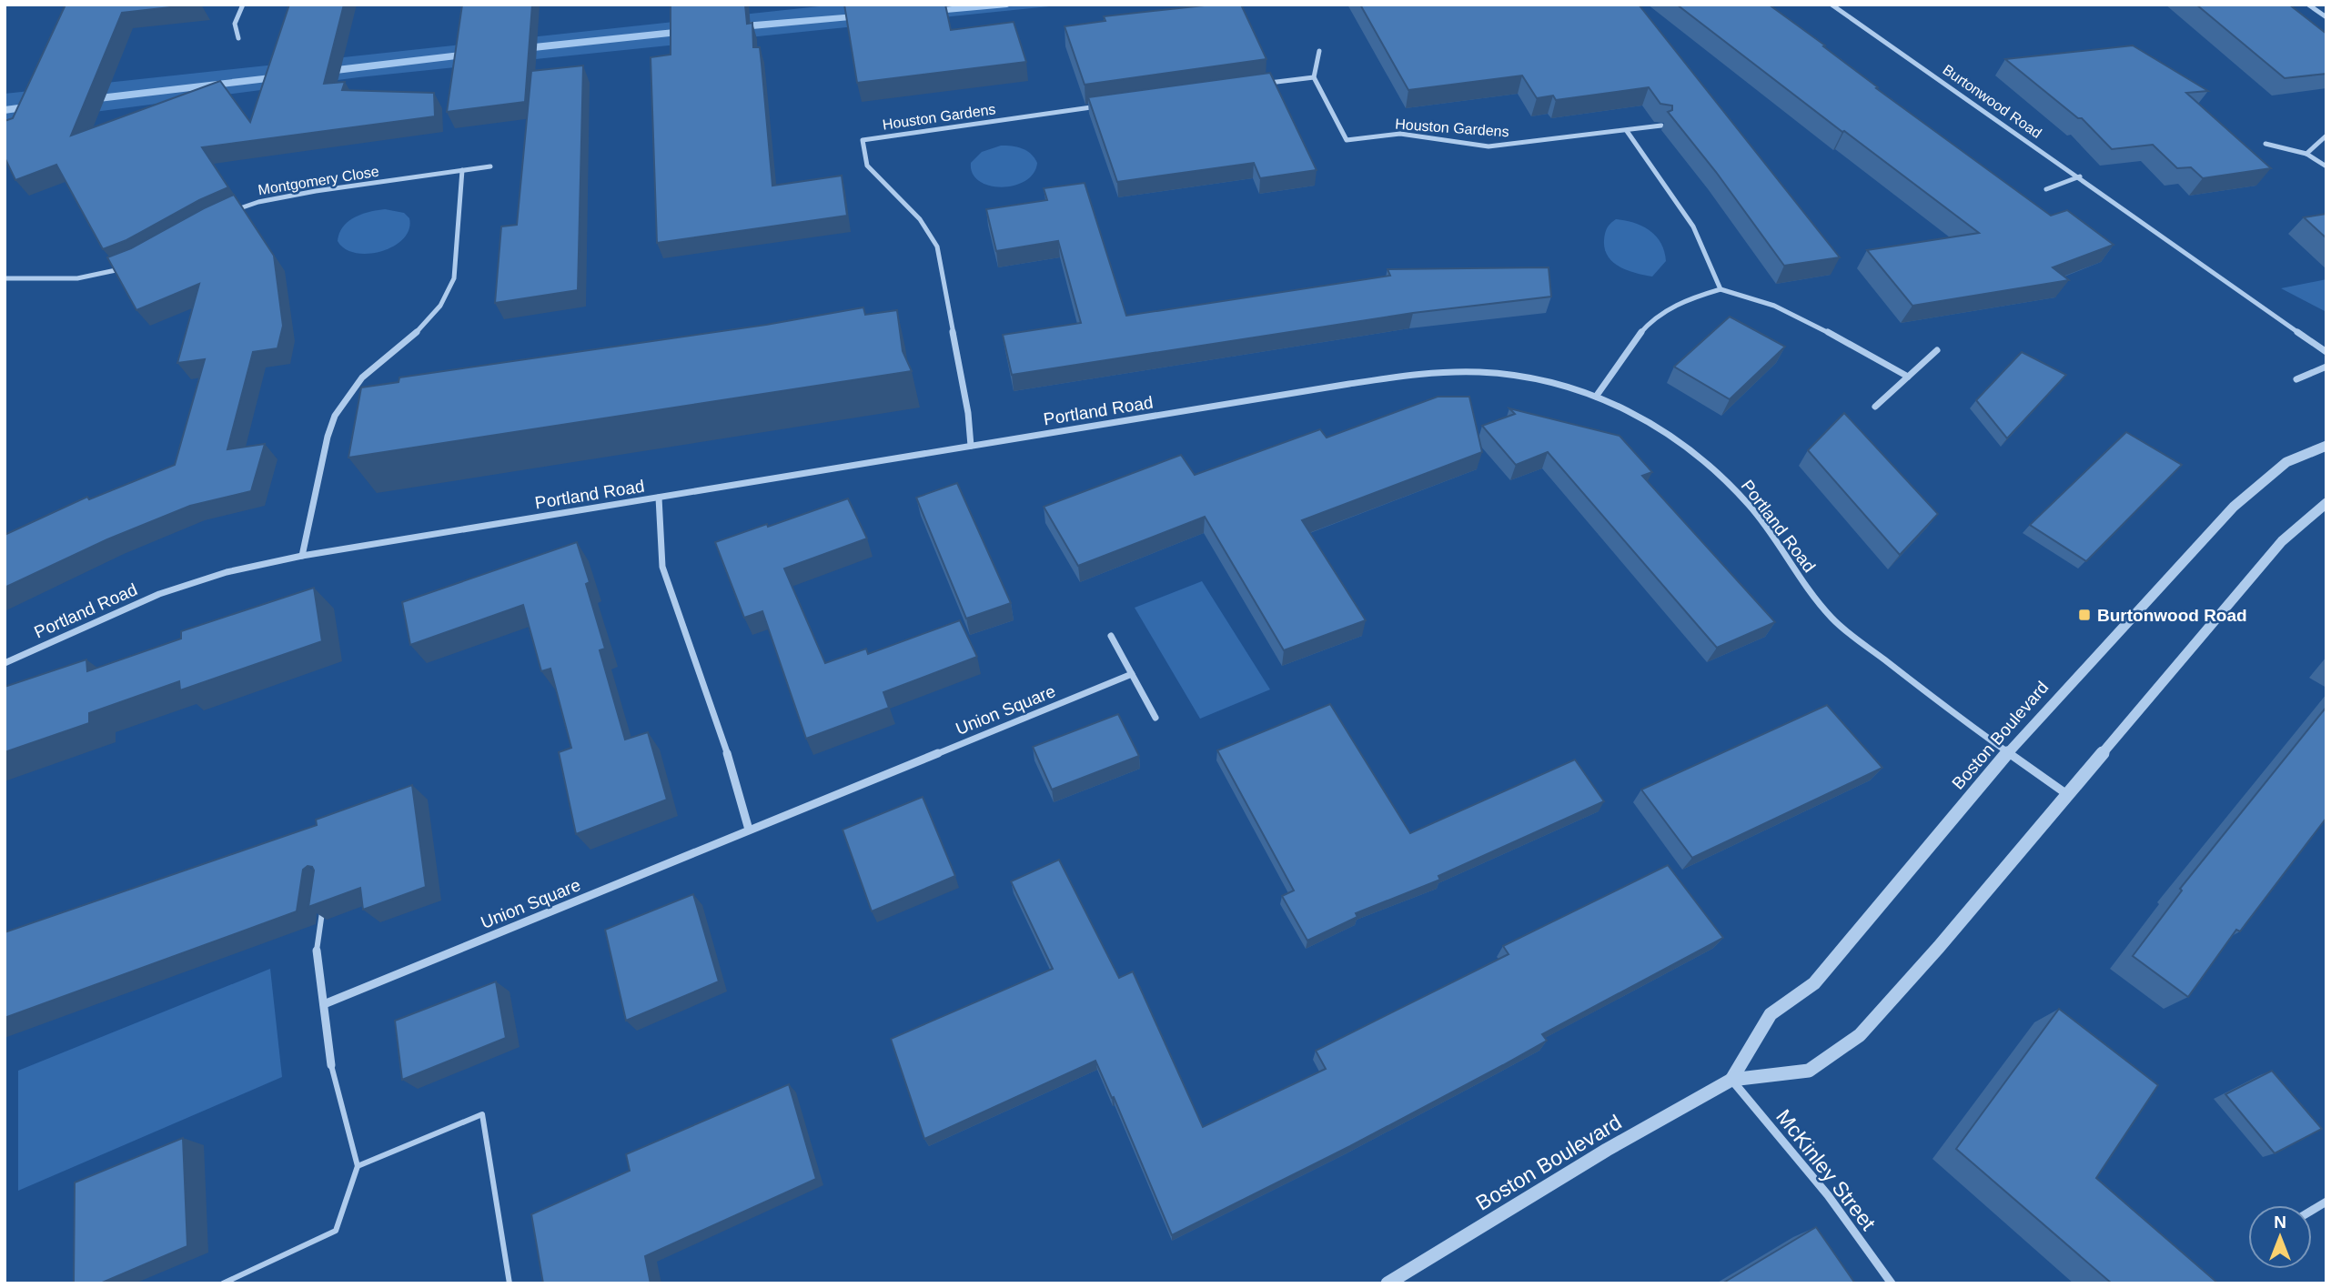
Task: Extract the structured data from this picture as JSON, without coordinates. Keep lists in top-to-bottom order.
{
  "streets": {
    "street": [
      "Burtonwood Road",
      "Houston Gardens",
      "Montgomery Close",
      "Portland Road",
      "Union Square",
      "Boston Boulevard",
      "McKinley Street"
    ]
  },
  "crossings": [
    ["Houston Gardens", "Portland Road"],
    ["Portland Road", "Boston Boulevard"],
    ["Boston Boulevard", "McKinley Street"]
  ],
  "places": {
    "transit": ["Burtonwood Road"]
  },
  "north": "top"
}
